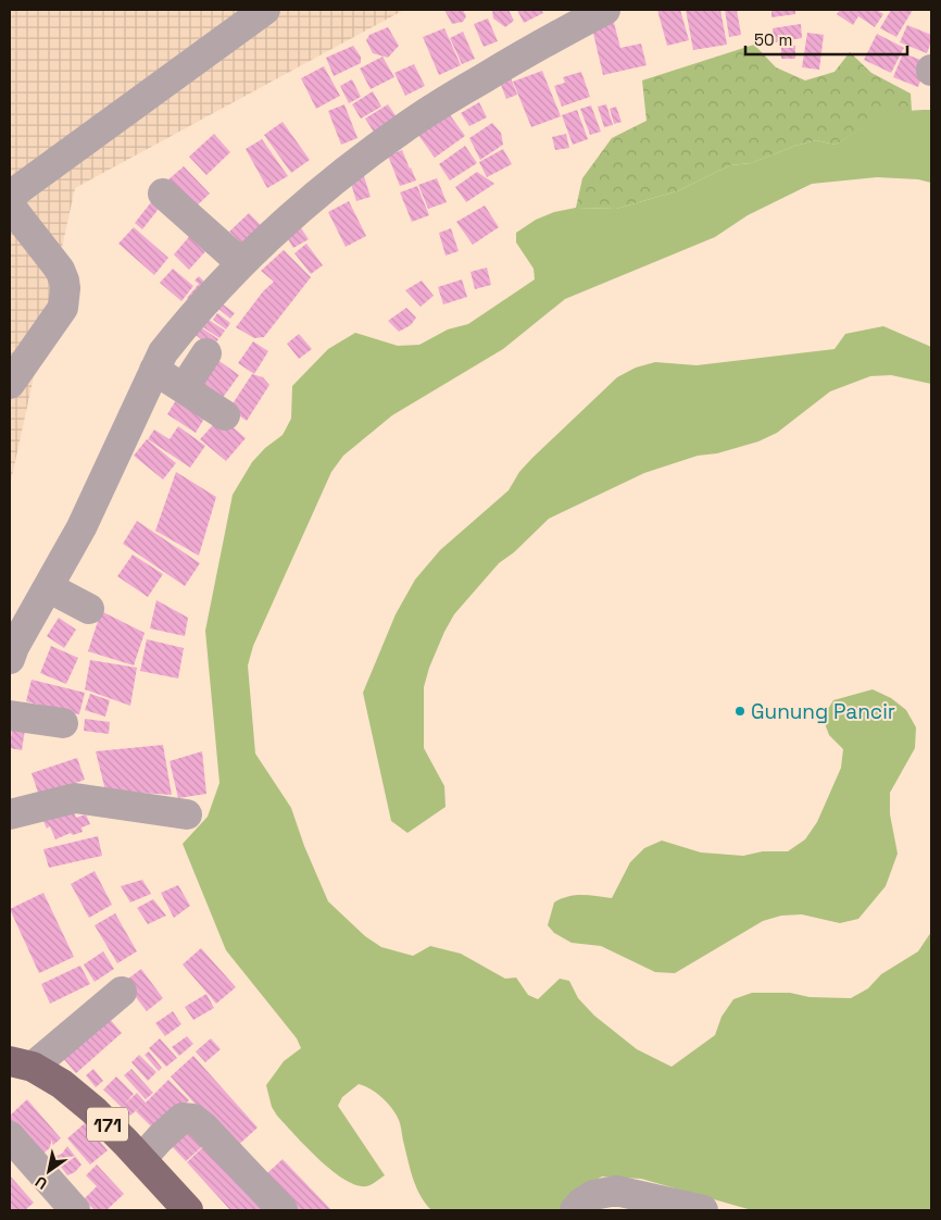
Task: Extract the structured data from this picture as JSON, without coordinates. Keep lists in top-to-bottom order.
{
  "streets": {
    "main road": ["171"]
  },
  "places": ["Gunung Pancir"],
  "scale_bar": "50 m",
  "north": "bottom left"
}
